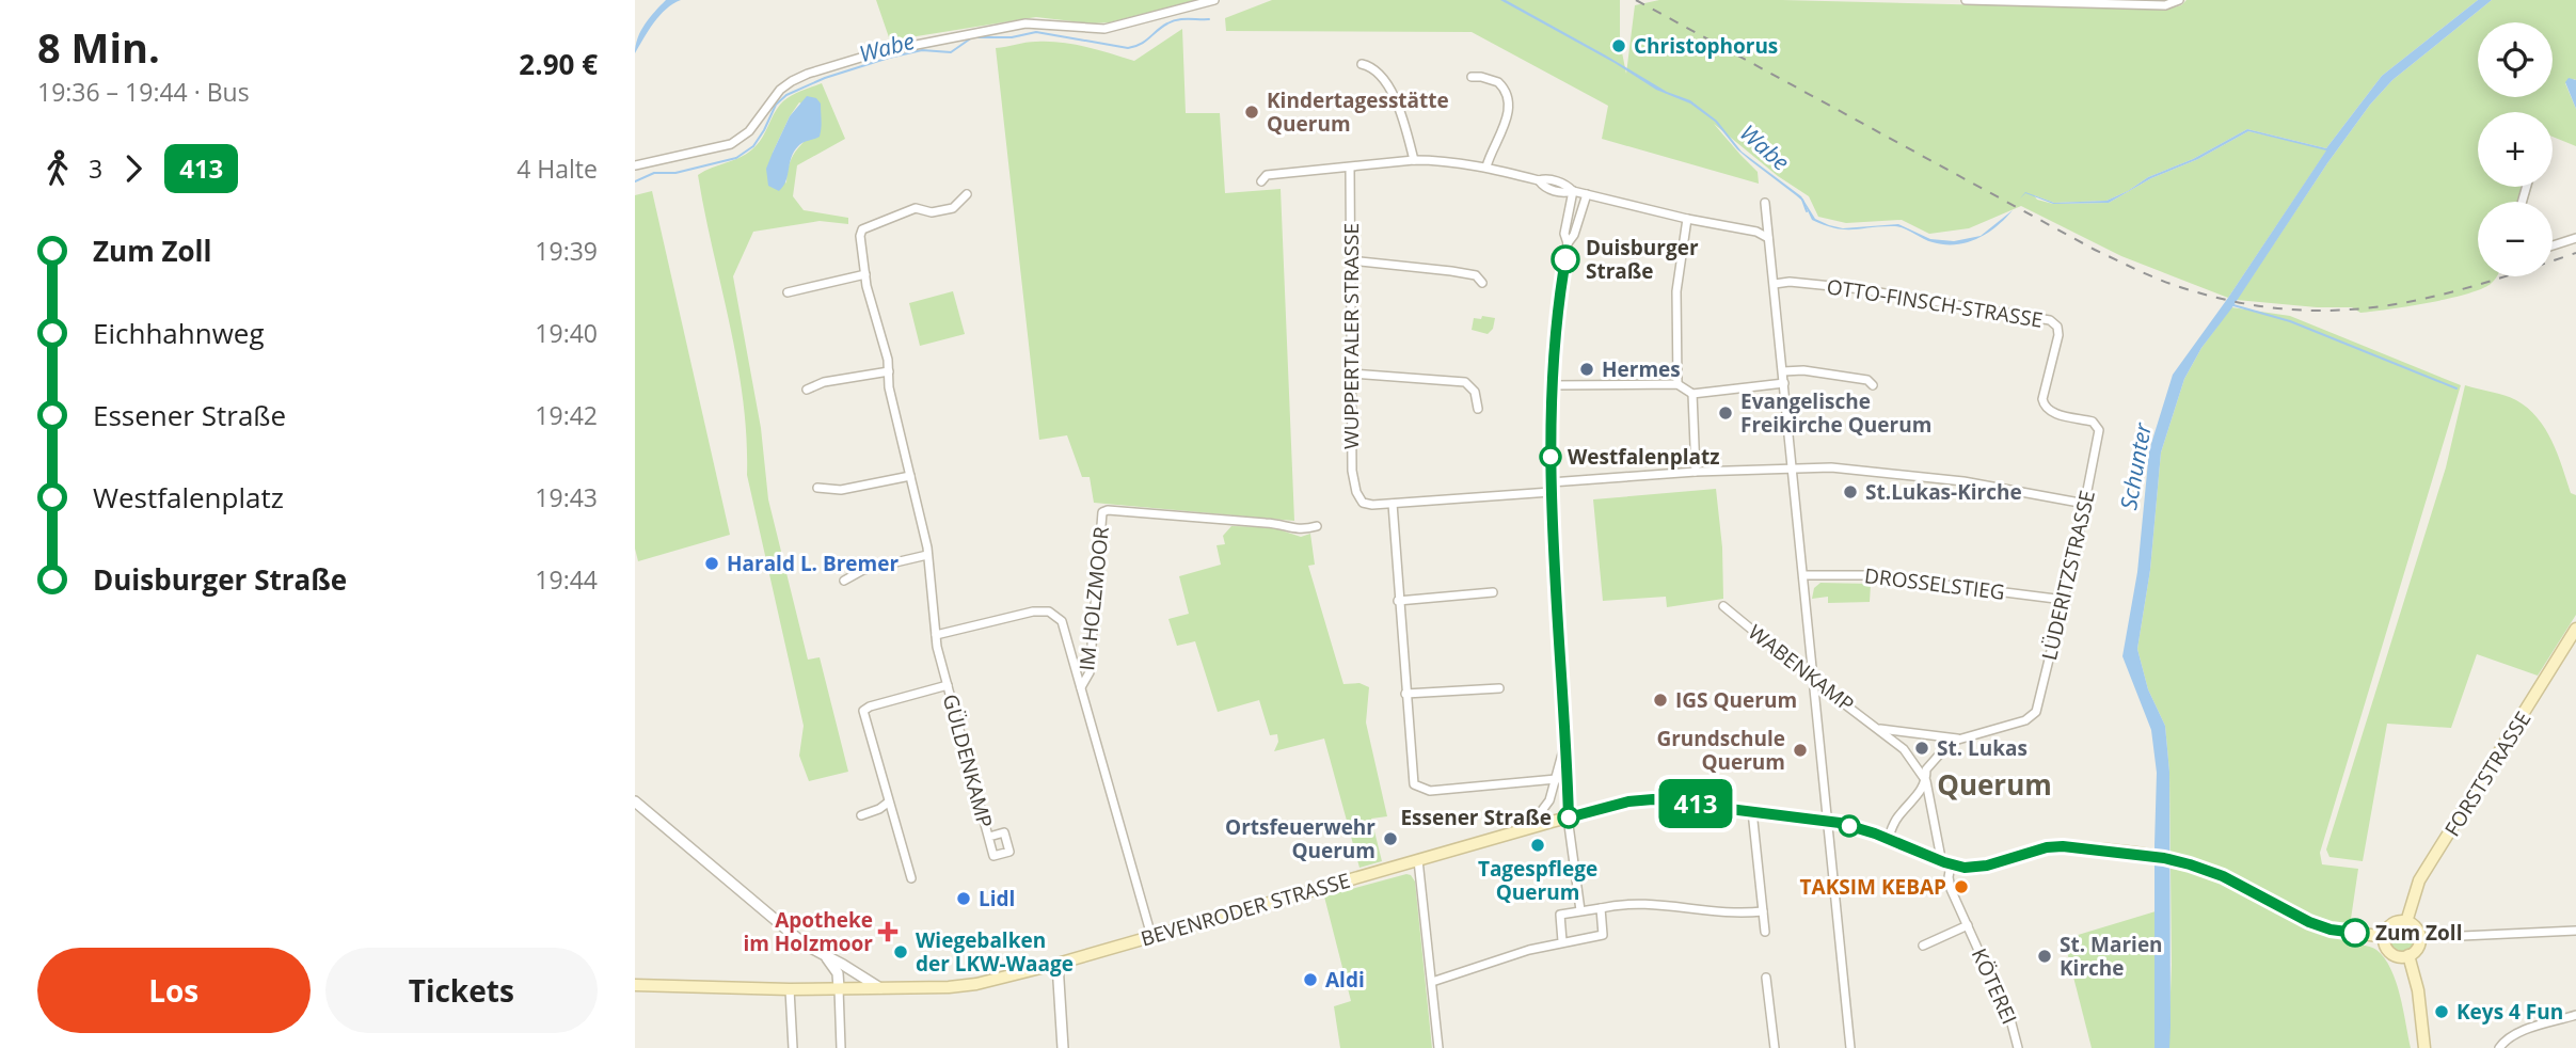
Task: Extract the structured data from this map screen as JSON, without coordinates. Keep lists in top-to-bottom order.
{
  "streets": {
    "main road": ["FORSTSTRASSE", "BEVENRODER STRASSE"],
    "street": [
      "OTTO-FINSCH-STRASSE",
      "WUPPERTALER STRASSE",
      "LÜDERITZSTRASSE",
      "DROSSELSTIEG",
      "IM HOLZMOOR",
      "WABENKAMP",
      "GÜLDENKAMP",
      "KÖTEREI"
    ]
  },
  "crossings": [
    ["OTTO-FINSCH-STRASSE", "LÜDERITZSTRASSE"],
    ["LÜDERITZSTRASSE", "DROSSELSTIEG"],
    ["IM HOLZMOOR", "BEVENRODER STRASSE"],
    ["FORSTSTRASSE", "BEVENRODER STRASSE"],
    ["BEVENRODER STRASSE", "KÖTEREI"]
  ],
  "districts": ["Querum"],
  "water": ["Wabe", "Schunter"],
  "places": {
    "other": [
      "Christophorus",
      "Kindertagesstätte Querum",
      "Duisburger Straße",
      "Hermes",
      "Evangelische Freikirche Querum",
      "Westfalenplatz",
      "St.Lukas-Kirche",
      "Harald L. Bremer",
      "IGS Querum",
      "St. Lukas",
      "Grundschule Querum",
      "Essener Straße",
      "Ortsfeuerwehr Querum",
      "Tagespflege Querum",
      "TAKSIM KEBAP",
      "Lidl",
      "Zum Zoll",
      "Wiegebalken der LKW-Waage",
      "St. Marien Kirche",
      "Aldi",
      "Keys 4 Fun"
    ],
    "health": ["Apotheke im Holzmoor"]
  },
  "lines": ["bus line 413"],
  "page": {
    "heading": ["8 Min.", "19:36 – 19:44 · Bus", "2.90 €"],
    "on_map": "413",
    "map_buttons": ["+", "−"],
    "legs": ["3", "413", "4 Halte"],
    "list": [
      {
        "name": "Zum Zoll",
        "value": "19:39"
      },
      {
        "name": "Eichhahnweg",
        "value": "19:40"
      },
      {
        "name": "Essener Straße",
        "value": "19:42"
      },
      {
        "name": "Westfalenplatz",
        "value": "19:43"
      },
      {
        "name": "Duisburger Straße",
        "value": "19:44"
      }
    ],
    "buttons": ["Los", "Tickets"]
  }
}
